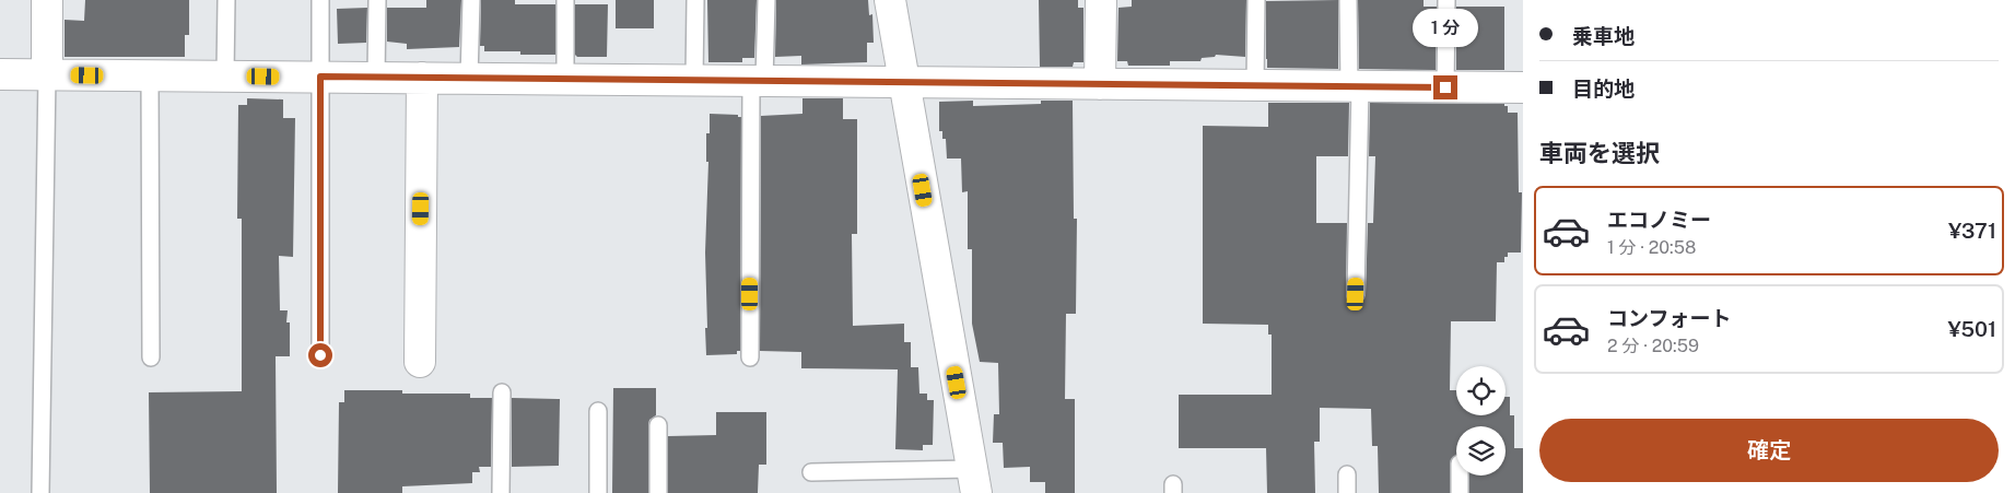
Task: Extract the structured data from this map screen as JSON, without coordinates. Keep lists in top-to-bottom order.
{
  "page": {
    "banner": ["乗車地", "目的地"],
    "bubble": "1 分",
    "heading": "車両を選択",
    "list": [
      {
        "name": "エコノミー",
        "note": "1 分 · 20:58",
        "value": "¥371"
      },
      {
        "name": "コンフォート",
        "note": "2 分 · 20:59",
        "value": "¥501"
      }
    ],
    "buttons": "確定"
  }
}
